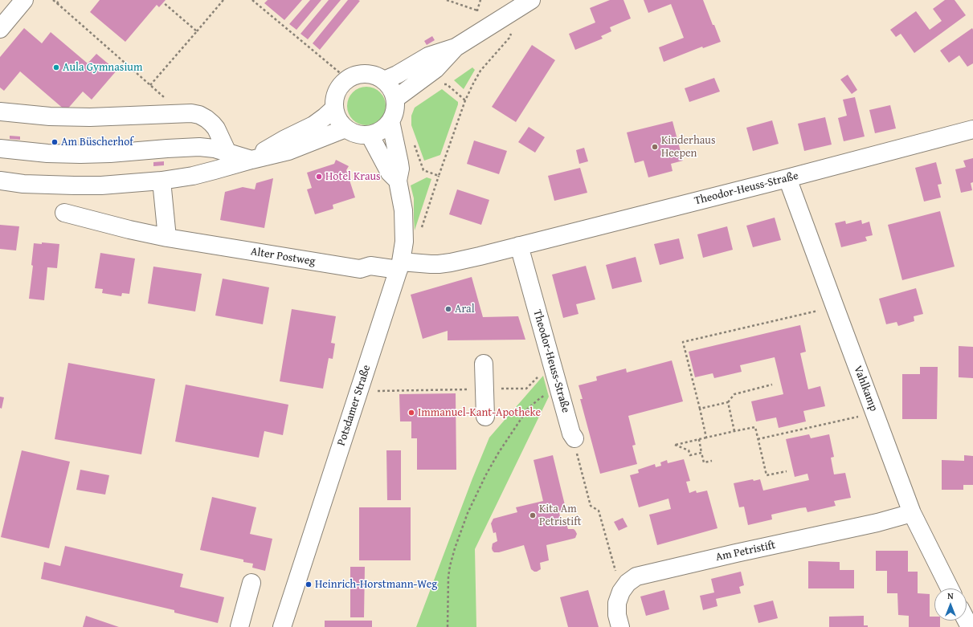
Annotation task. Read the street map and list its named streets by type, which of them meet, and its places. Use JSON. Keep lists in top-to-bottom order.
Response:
{
  "streets": {
    "street": [
      "Theodor-Heuss-Straße",
      "Alter Postweg",
      "Vahlkamp",
      "Potsdamer Straße",
      "Am Petristift"
    ]
  },
  "crossings": [
    ["Theodor-Heuss-Straße", "Alter Postweg"],
    ["Theodor-Heuss-Straße", "Vahlkamp"],
    ["Theodor-Heuss-Straße", "Potsdamer Straße"],
    ["Alter Postweg", "Potsdamer Straße"],
    ["Vahlkamp", "Am Petristift"]
  ],
  "places": [
    "Aula Gymnasium",
    "Am Büscherhof",
    "Kinderhaus Heepen",
    "Hotel Kraus",
    "Aral",
    "Immanuel-Kant-Apotheke",
    "Kita Am Petristift",
    "Heinrich-Horstmann-Weg"
  ],
  "north": "top"
}
